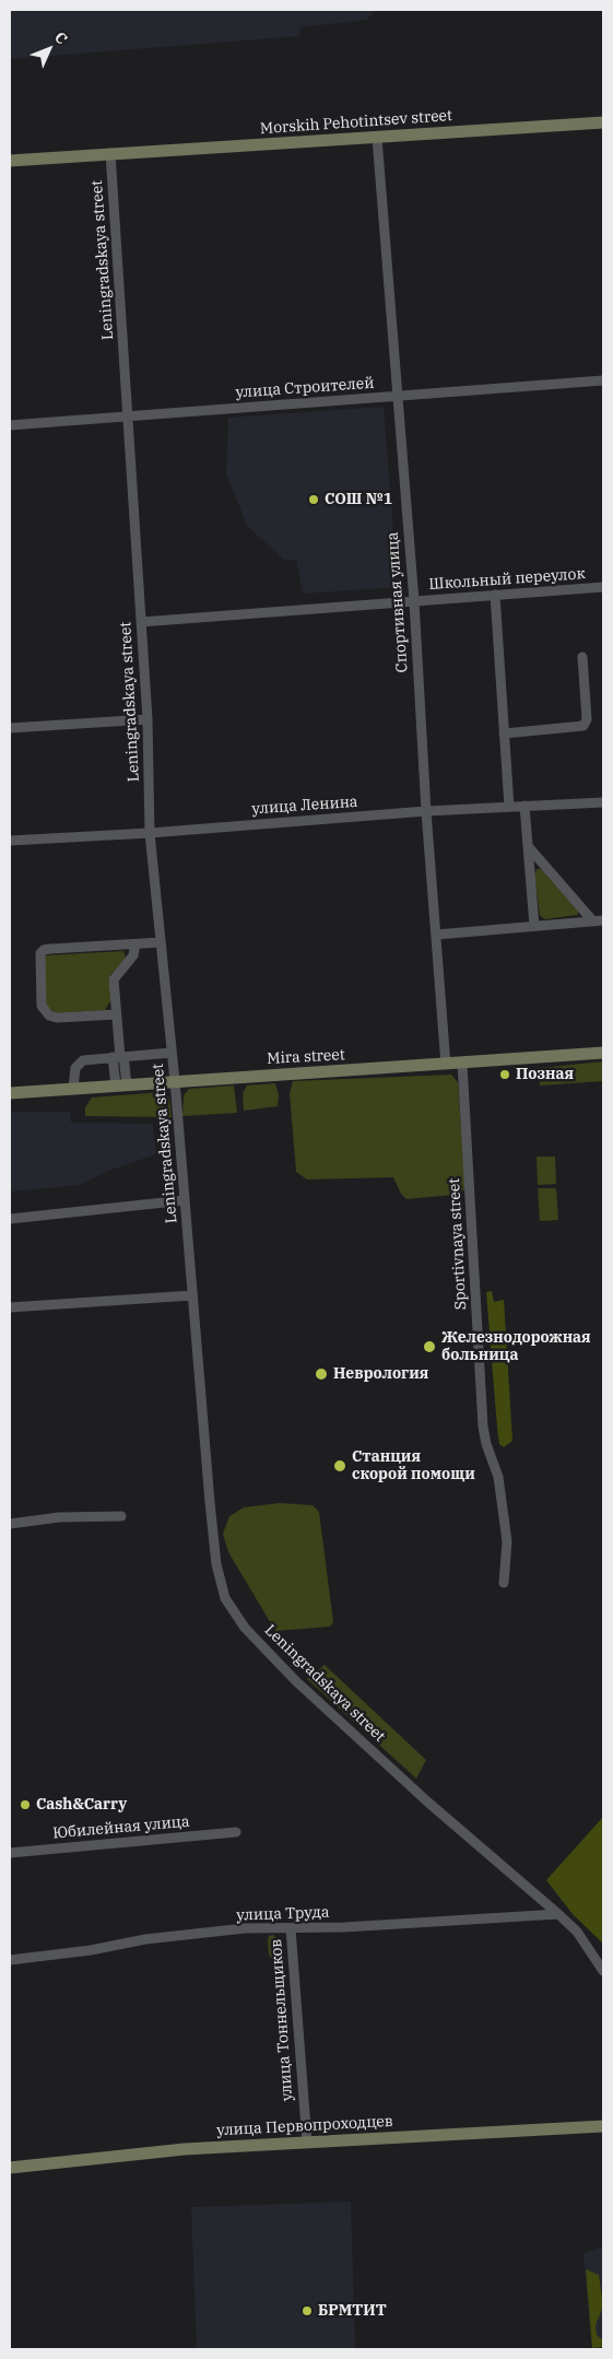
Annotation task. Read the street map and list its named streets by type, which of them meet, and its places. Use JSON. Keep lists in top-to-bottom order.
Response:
{
  "streets": {
    "street": [
      "Morskih Pehotintsev street",
      "Leningradskaya street",
      "улица Строителей",
      "Школьный переулок",
      "Спортивная улица",
      "улица Ленина",
      "Mira street",
      "Sportivnaya street",
      "Юбилейная улица",
      "улица Труда",
      "улица Тоннельщиков",
      "улица Первопроходцев"
    ]
  },
  "crossings": [
    ["Morskih Pehotintsev street", "Leningradskaya street"],
    ["Morskih Pehotintsev street", "Спортивная улица"],
    ["Leningradskaya street", "улица Строителей"],
    ["Leningradskaya street", "Школьный переулок"],
    ["Leningradskaya street", "улица Ленина"],
    ["Leningradskaya street", "Mira street"],
    ["Leningradskaya street", "улица Труда"],
    ["улица Строителей", "Спортивная улица"],
    ["Школьный переулок", "Спортивная улица"],
    ["Спортивная улица", "улица Ленина"],
    ["Спортивная улица", "Mira street"],
    ["Mira street", "Sportivnaya street"],
    ["улица Труда", "улица Тоннельщиков"],
    ["улица Тоннельщиков", "улица Первопроходцев"]
  ],
  "places": [
    "СОШ №1",
    "Позная",
    "Железнодорожная больница",
    "Неврология",
    "Станция скорой помощи",
    "Cash&Carry",
    "БРМТИТ"
  ],
  "north": "top right"
}
